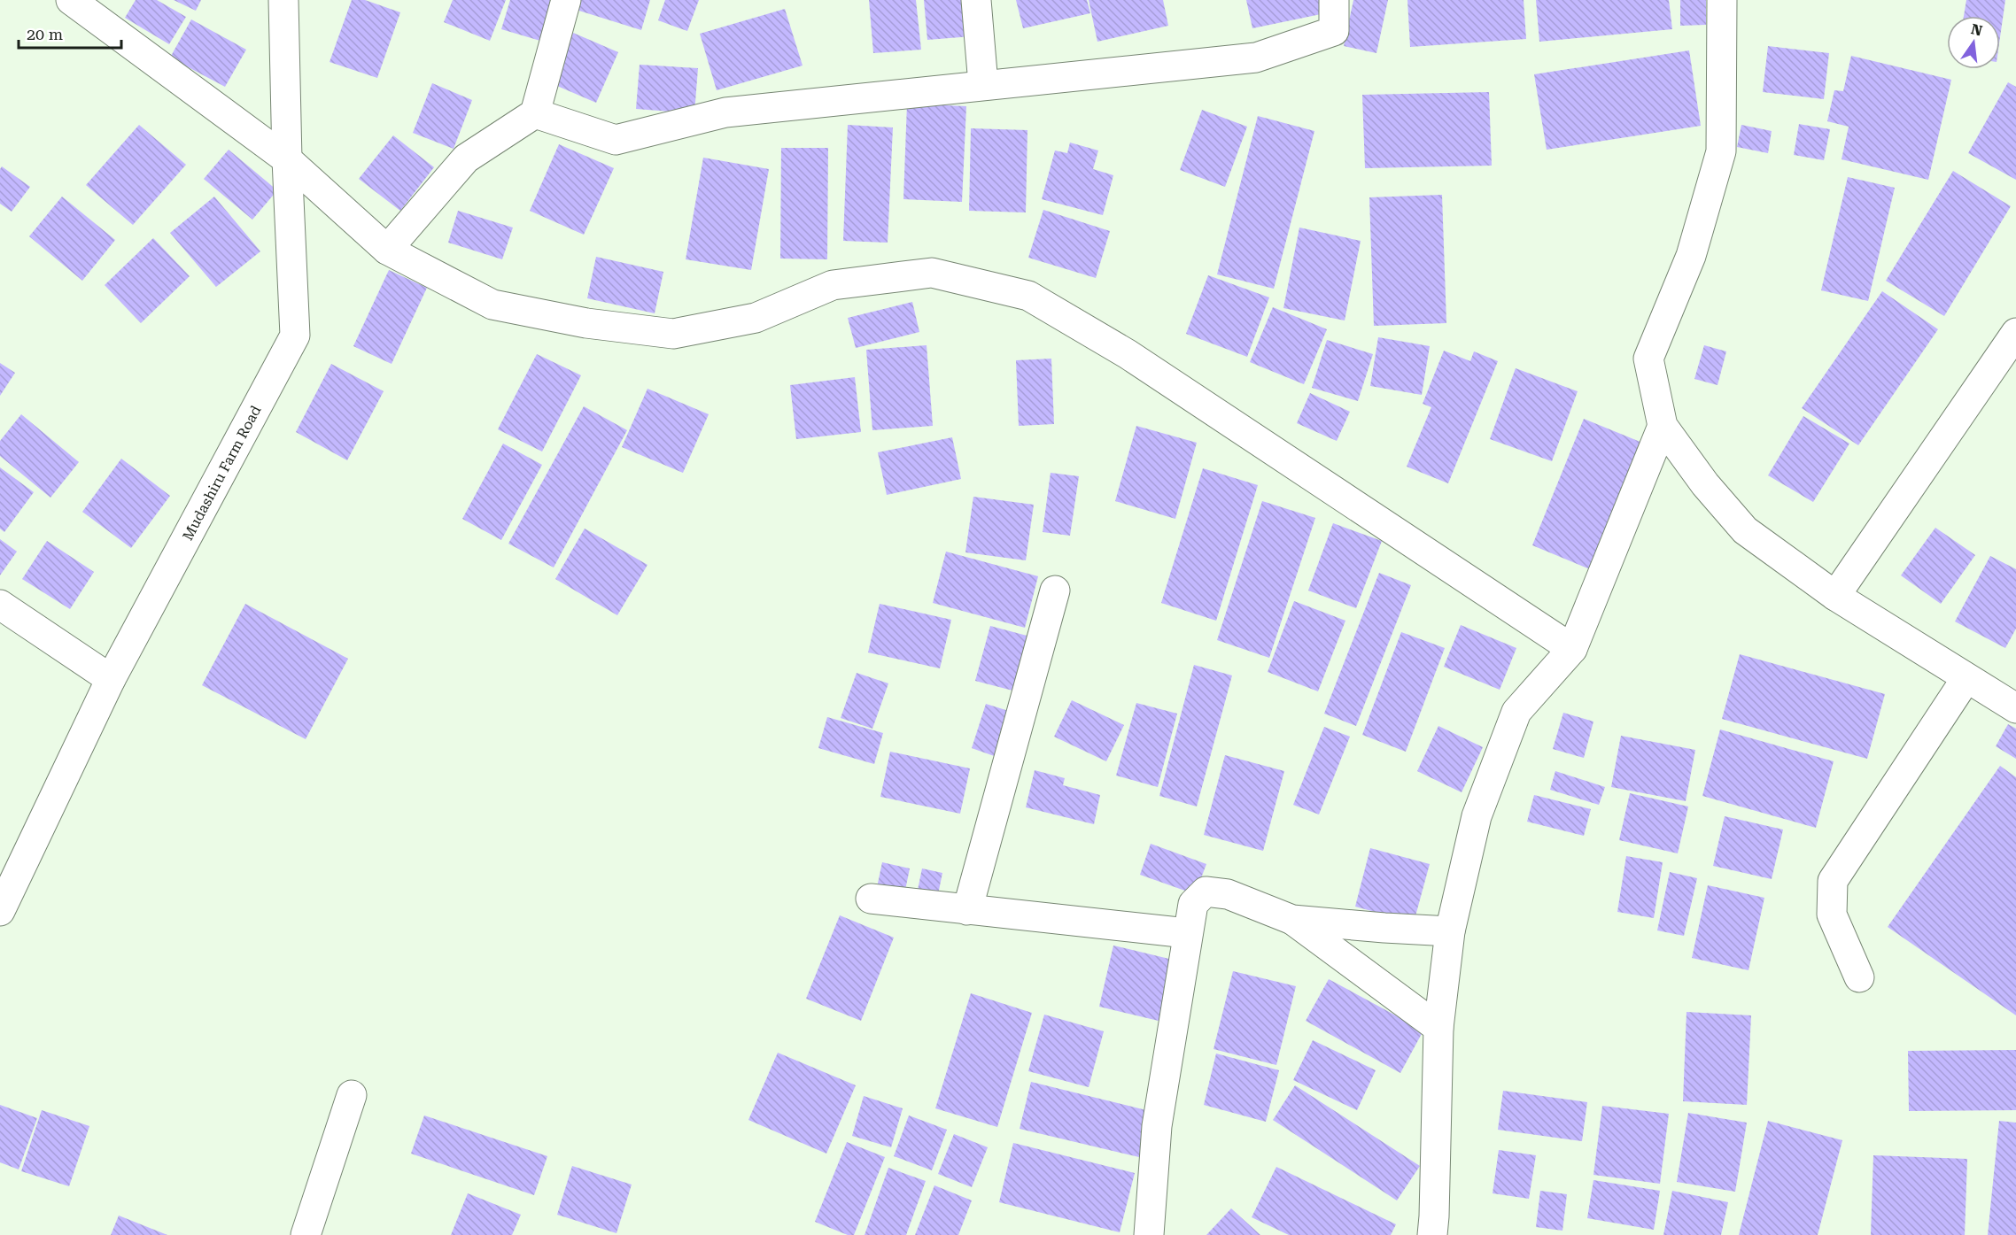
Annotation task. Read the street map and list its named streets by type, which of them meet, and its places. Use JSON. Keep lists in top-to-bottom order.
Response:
{
  "streets": {
    "street": ["Mudashiru Farm Road"]
  },
  "scale_bar": "20 m",
  "north": "top"
}
